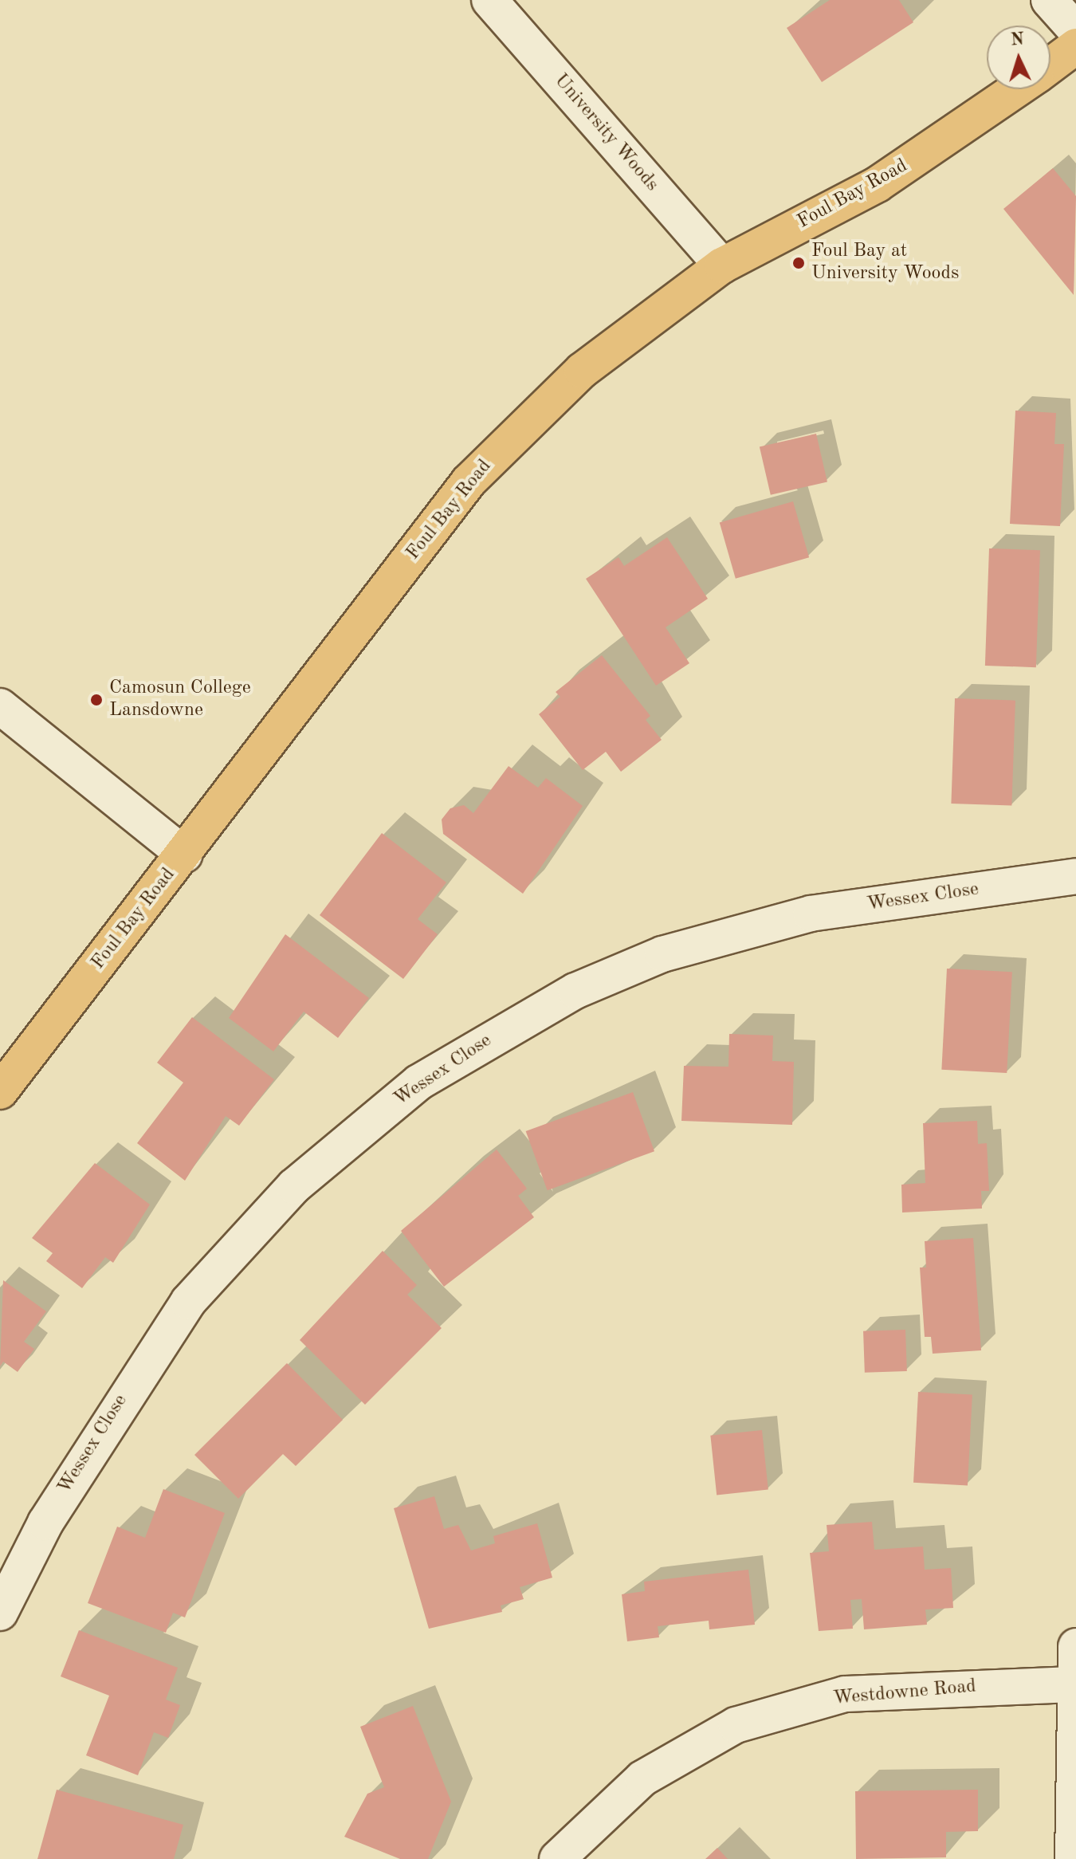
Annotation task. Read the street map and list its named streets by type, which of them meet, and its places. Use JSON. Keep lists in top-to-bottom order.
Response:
{
  "streets": {
    "main road": ["Foul Bay Road"],
    "street": ["University Woods", "Wessex Close", "Westdowne Road"]
  },
  "crossings": [
    ["University Woods", "Foul Bay Road"]
  ],
  "places": ["Foul Bay at University Woods", "Camosun College Lansdowne"],
  "north": "top"
}
